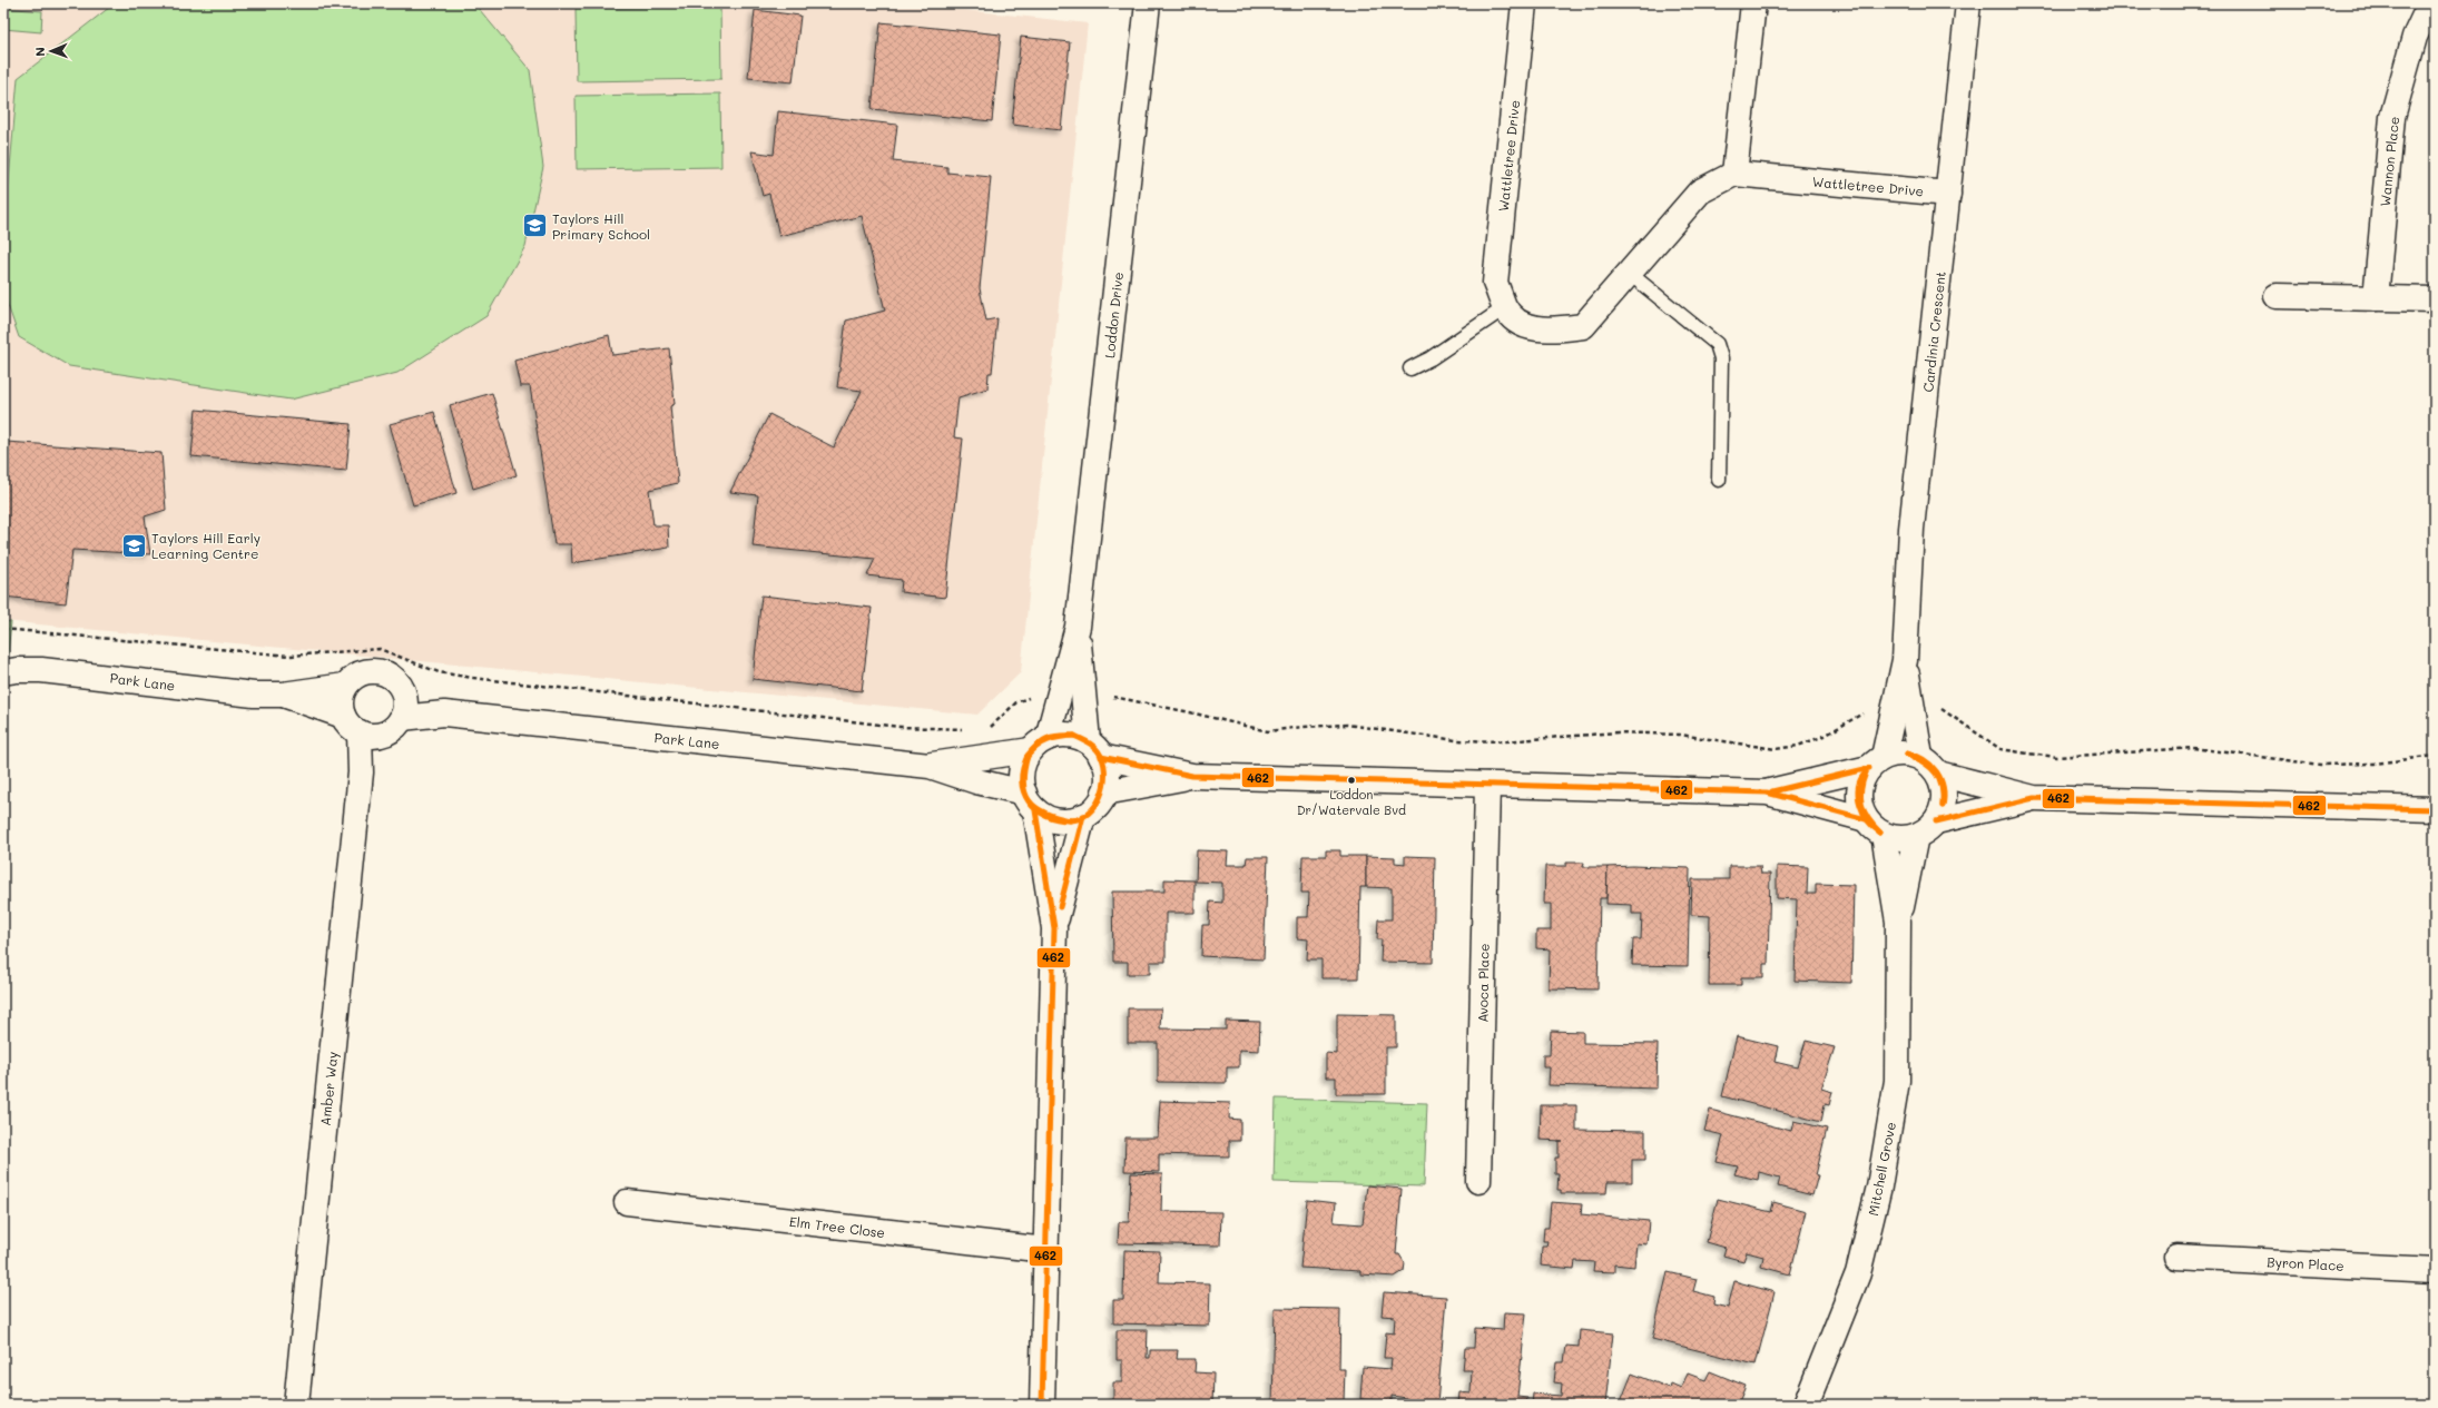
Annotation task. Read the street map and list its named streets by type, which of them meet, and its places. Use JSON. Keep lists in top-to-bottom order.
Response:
{
  "streets": {
    "street": [
      "Wattletree Drive",
      "Wannon Place",
      "Loddon Drive",
      "Cardinia Crescent",
      "Park Lane",
      "Avoca Place",
      "Amber Way",
      "Mitchell Grove",
      "Elm Tree Close",
      "Byron Place"
    ]
  },
  "crossings": [
    ["Wattletree Drive", "Cardinia Crescent"],
    ["Loddon Drive", "Park Lane"],
    ["Cardinia Crescent", "Mitchell Grove"],
    ["Park Lane", "Amber Way"]
  ],
  "places": {
    "school or university": ["Taylors Hill Primary School", "Taylors Hill Early Learning Centre"],
    "other": ["Loddon Dr/Watervale Bvd"]
  },
  "lines": ["transit line 462"],
  "north": "left"
}
